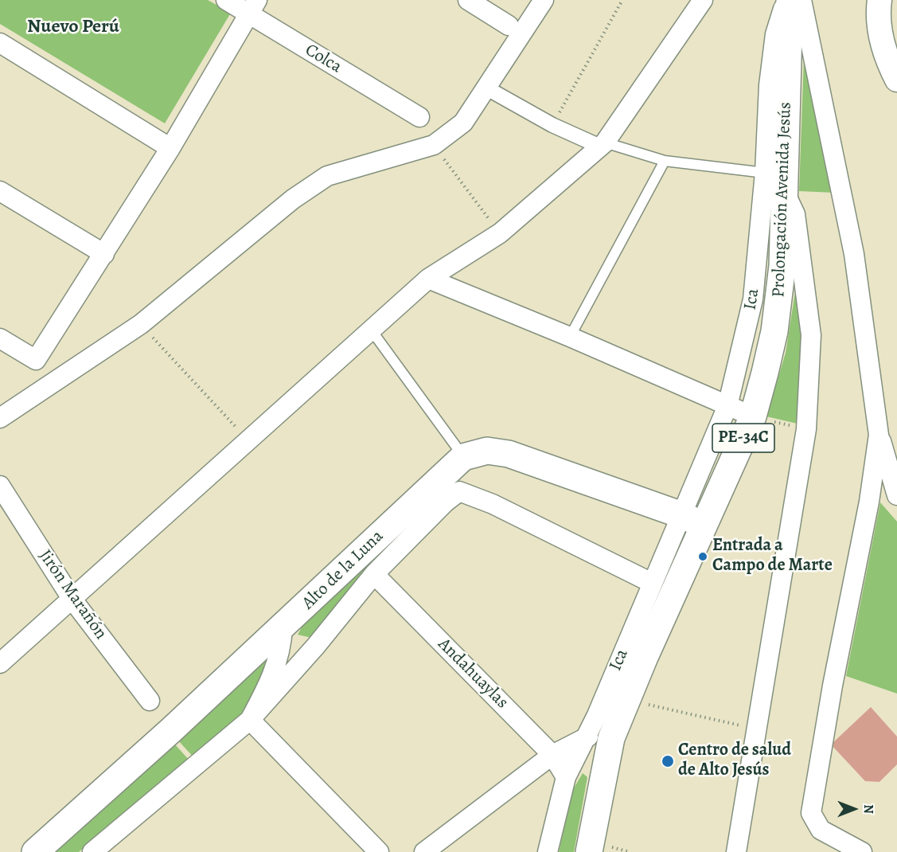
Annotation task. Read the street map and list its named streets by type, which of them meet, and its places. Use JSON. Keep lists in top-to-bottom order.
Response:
{
  "streets": {
    "main road": ["Prolongación Avenida Jesús", "PE-34C", "Alto de la Luna"],
    "street": [
      "Colca",
      "Ica",
      "Jirón Marañón",
      "Andahuaylas"
    ]
  },
  "crossings": [
    ["Prolongación Avenida Jesús", "Ica"],
    ["Prolongación Avenida Jesús", "Alto de la Luna"],
    ["Ica", "Alto de la Luna"],
    ["Ica", "Andahuaylas"]
  ],
  "districts": ["Nuevo Perú"],
  "places": ["Entrada a Campo de Marte", "Centro de salud de Alto Jesús"],
  "north": "right"
}
